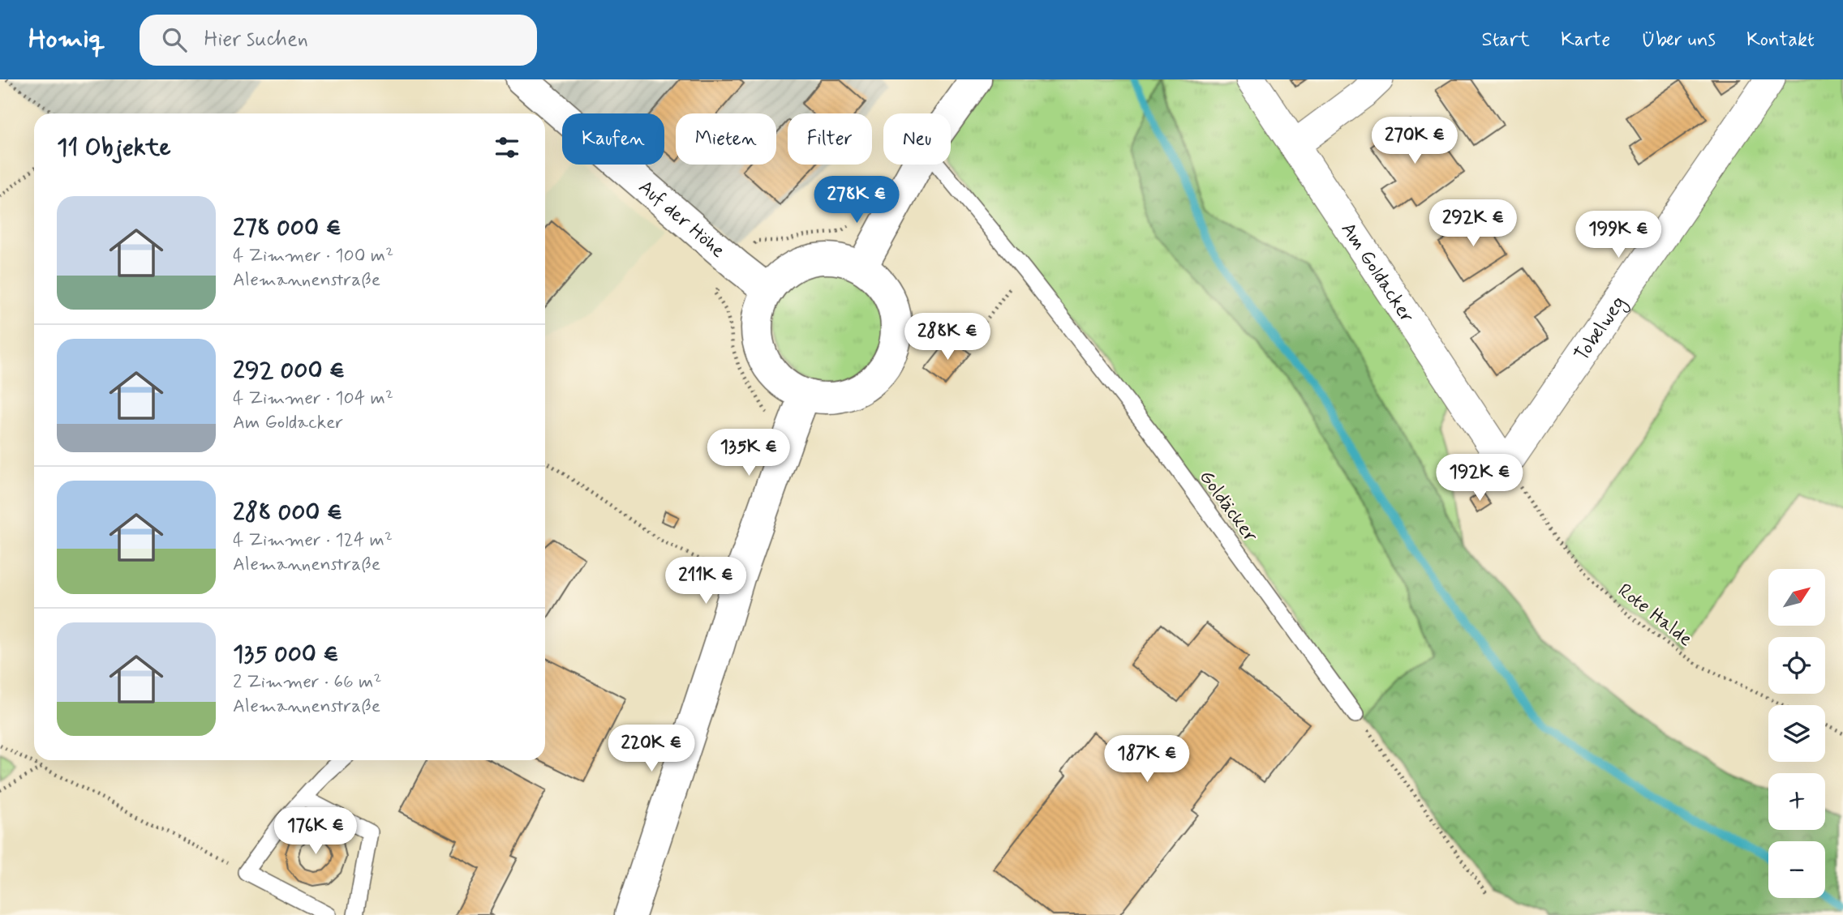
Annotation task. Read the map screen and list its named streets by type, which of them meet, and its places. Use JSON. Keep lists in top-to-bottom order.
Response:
{
  "streets": {
    "street": ["Auf der Höhe", "Am Goldacker", "Tobelweg"],
    "lane": ["Goldäcker"],
    "path": ["Rote Halde"]
  },
  "crossings": [
    ["Am Goldacker", "Tobelweg"],
    ["Am Goldacker", "Rote Halde"],
    ["Tobelweg", "Rote Halde"]
  ],
  "north": "top right",
  "page": {
    "header": "Homiq",
    "search": "Hier suchen",
    "nav": [
      "Start",
      "Karte",
      "Über uns",
      "Kontakt"
    ],
    "chip": [
      "Kaufen",
      "Mieten",
      "Filter",
      "Neu"
    ],
    "heading": "11 Objekte",
    "price": [
      "270K €",
      "278K €",
      "292K €",
      "199K €",
      "288K €",
      "135K €",
      "192K €",
      "211K €",
      "220K €",
      "187K €",
      "176K €"
    ],
    "list": [
      {
        "name": "278 000 €",
        "note": "4 Zimmer · 100 m² · Alemannenstraße"
      },
      {
        "name": "292 000 €",
        "note": "4 Zimmer · 104 m² · Am Goldacker"
      },
      {
        "name": "288 000 €",
        "note": "4 Zimmer · 124 m² · Alemannenstraße"
      },
      {
        "name": "135 000 €",
        "note": "2 Zimmer · 66 m² · Alemannenstraße"
      }
    ],
    "map_buttons": ["+", "−"]
  }
}
